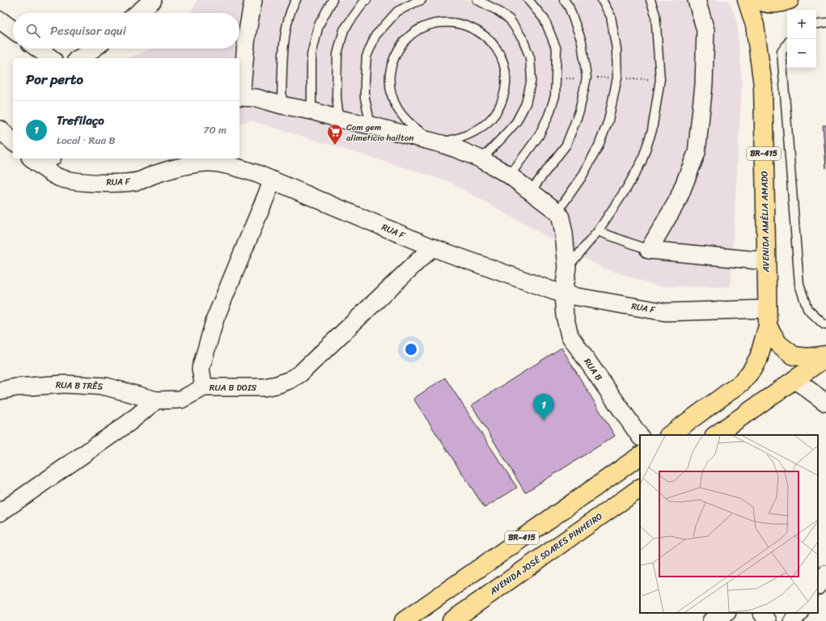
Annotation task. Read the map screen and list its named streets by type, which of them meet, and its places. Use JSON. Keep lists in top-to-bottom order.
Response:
{
  "streets": {
    "main road": ["BR-415", "AVENIDA AMÉLIA AMADO", "AVENIDA JOSÉ SOARES PINHEIRO"],
    "street": [
      "RUA F",
      "RUA B",
      "RUA B TRÊS",
      "RUA B DOIS"
    ]
  },
  "crossings": [
    ["BR-415", "RUA F"],
    ["BR-415", "AVENIDA AMÉLIA AMADO"],
    ["RUA F", "AVENIDA AMÉLIA AMADO"],
    ["RUA F", "RUA B"],
    ["RUA F", "RUA B DOIS"],
    ["RUA B TRÊS", "RUA B DOIS"]
  ],
  "places": {
    "supermarket": ["Com gem alimeticio hailton"]
  },
  "page": {
    "map_buttons": ["+", "−"],
    "search": "Pesquisar aqui",
    "heading": "Por perto",
    "list": [
      {
        "mark": "1",
        "name": "Trefilaço",
        "note": "Local · Rua B",
        "value": "70 m"
      }
    ],
    "pins": "1"
  }
}
